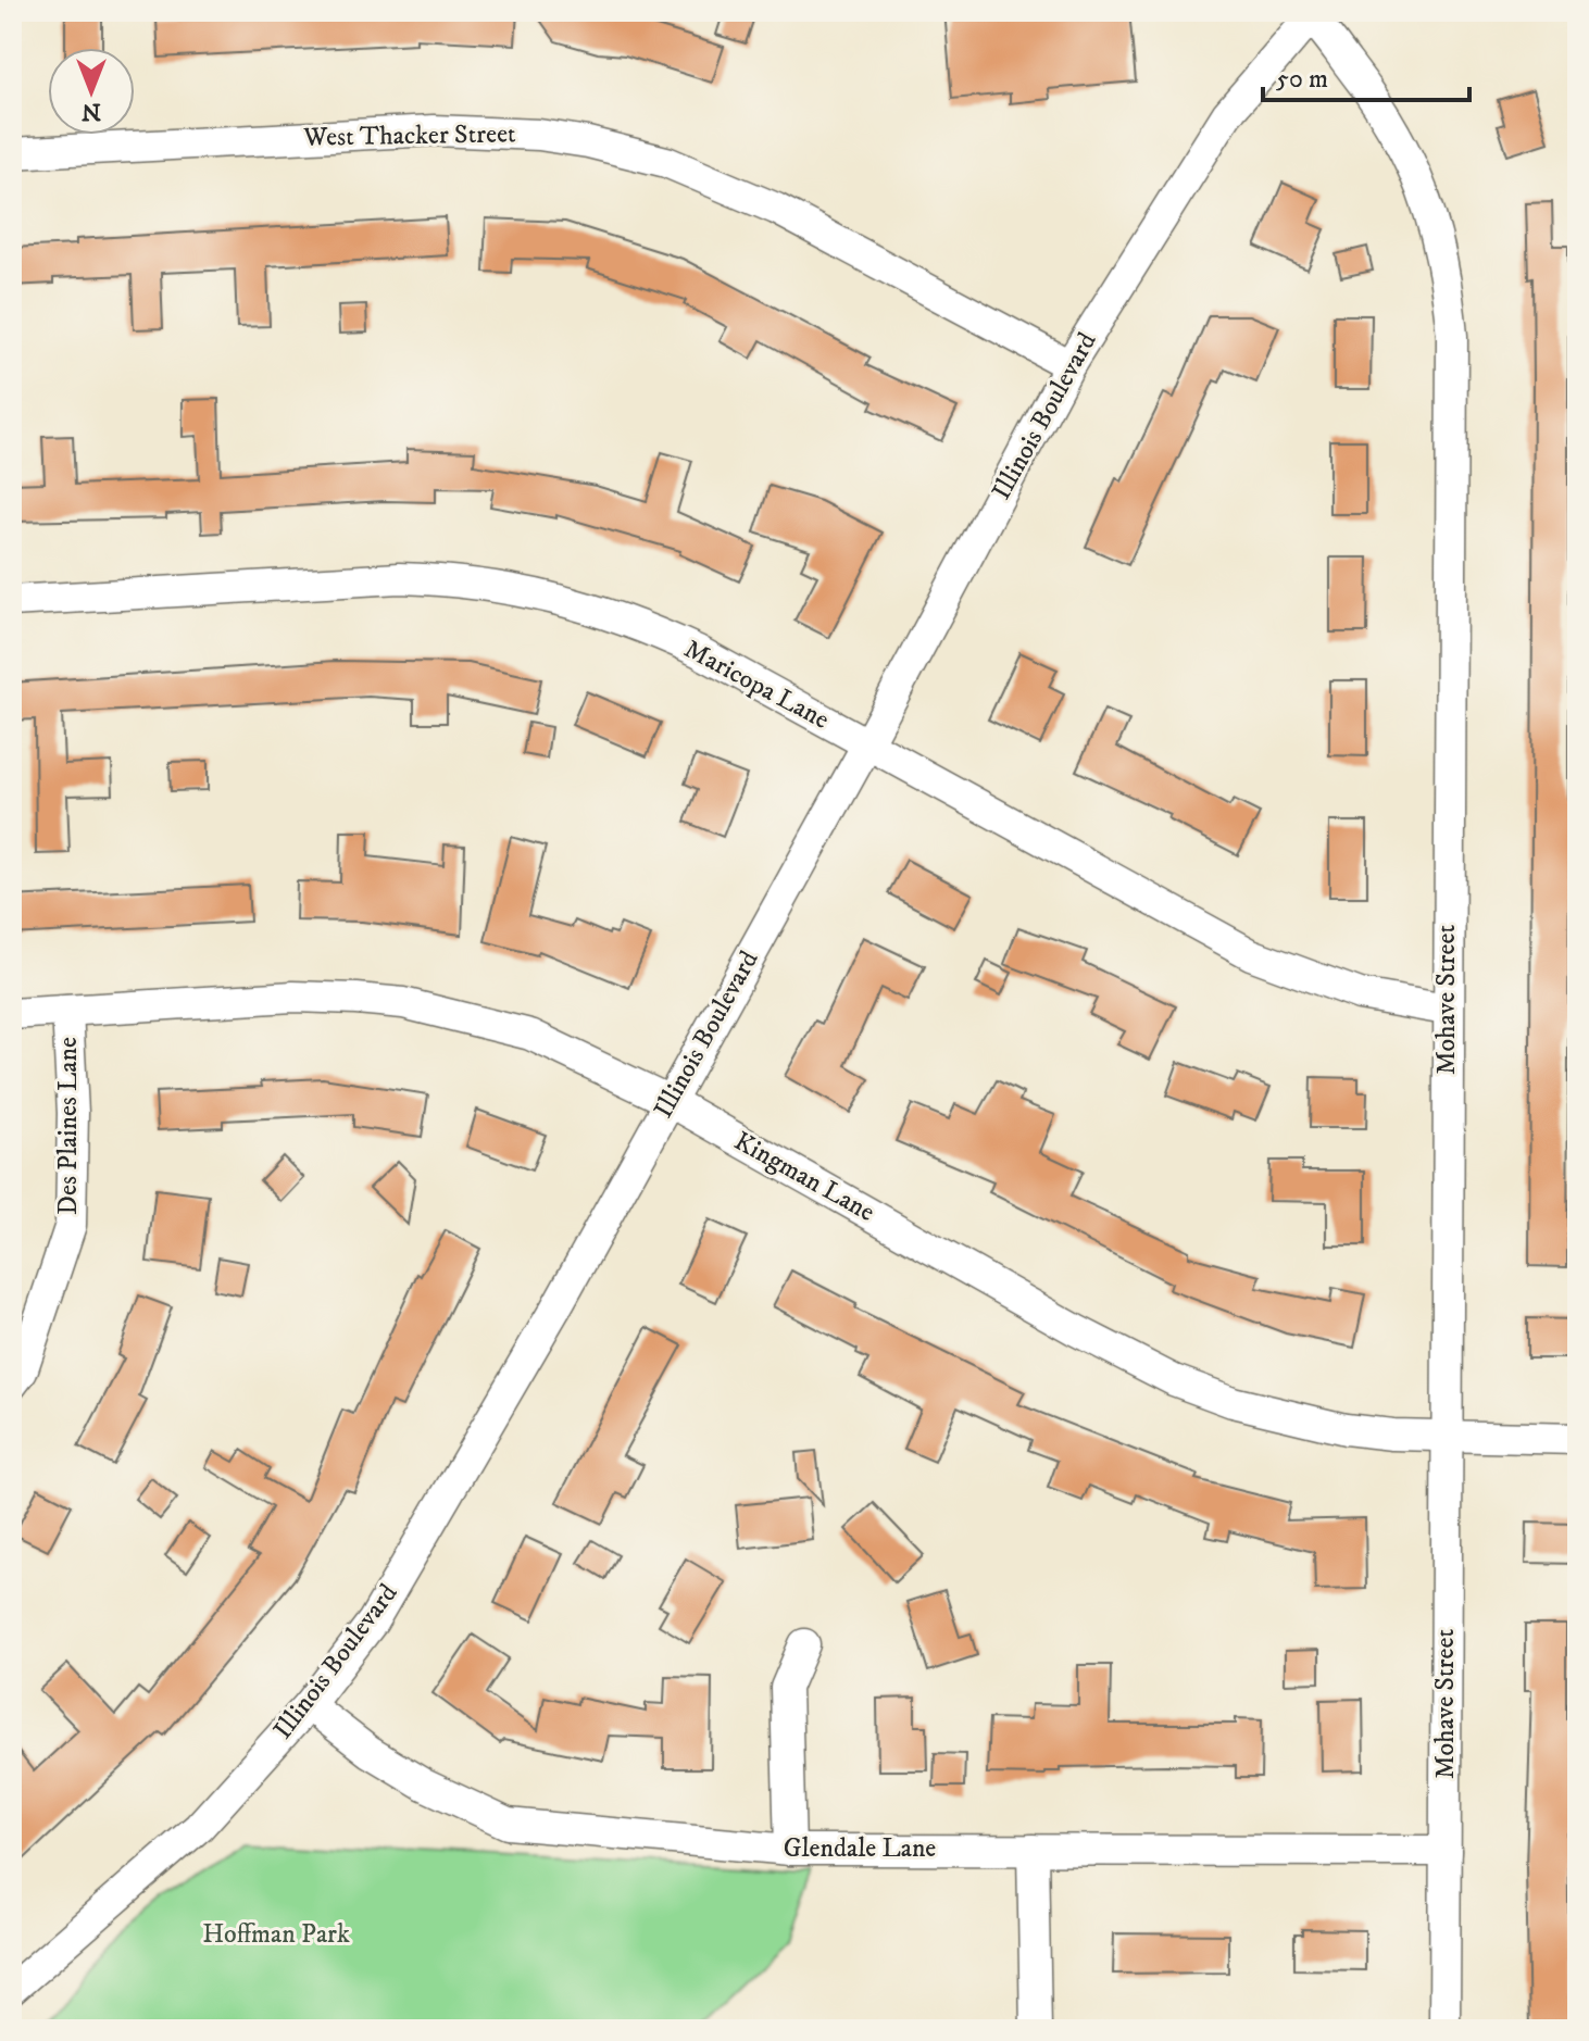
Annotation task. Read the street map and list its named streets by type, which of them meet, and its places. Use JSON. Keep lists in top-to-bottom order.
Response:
{
  "streets": {
    "street": [
      "West Thacker Street",
      "Illinois Boulevard",
      "Maricopa Lane",
      "Mohave Street",
      "Des Plaines Lane",
      "Kingman Lane",
      "Glendale Lane"
    ]
  },
  "crossings": [
    ["West Thacker Street", "Illinois Boulevard"],
    ["Illinois Boulevard", "Maricopa Lane"],
    ["Illinois Boulevard", "Mohave Street"],
    ["Illinois Boulevard", "Kingman Lane"],
    ["Illinois Boulevard", "Glendale Lane"],
    ["Maricopa Lane", "Mohave Street"],
    ["Mohave Street", "Kingman Lane"],
    ["Mohave Street", "Glendale Lane"],
    ["Des Plaines Lane", "Kingman Lane"]
  ],
  "parks": ["Hoffman Park"],
  "scale_bar": "50 m",
  "north": "bottom"
}
